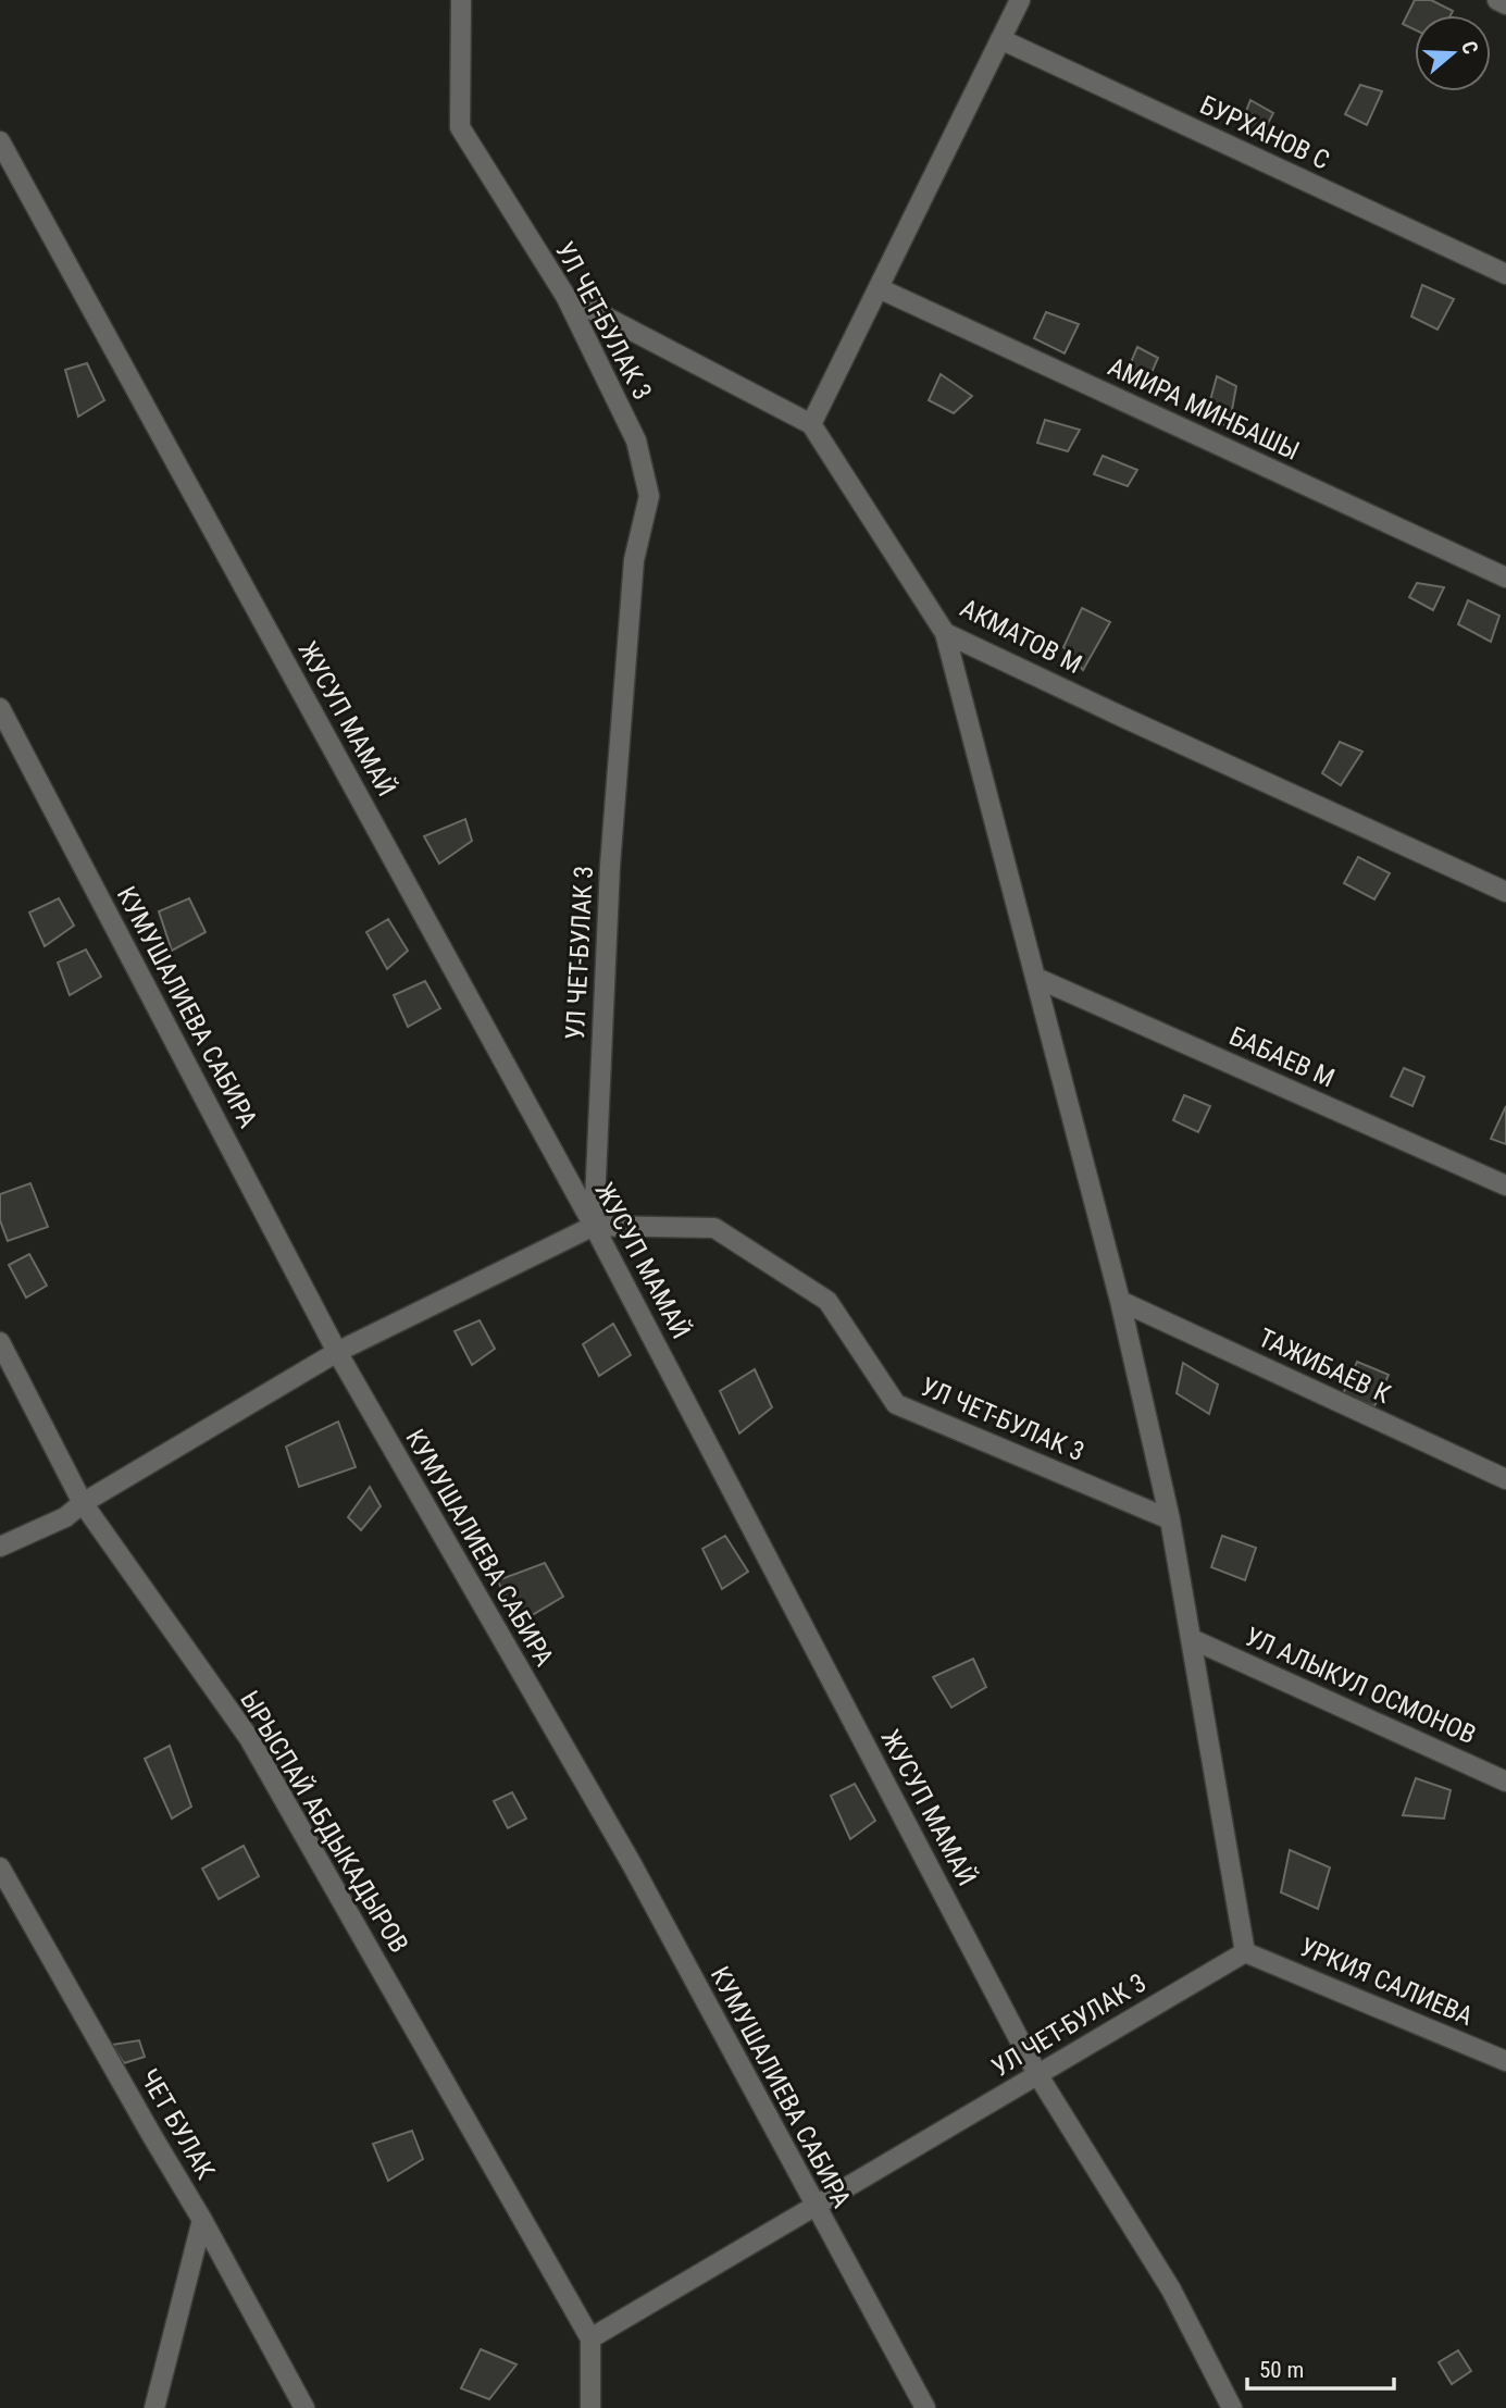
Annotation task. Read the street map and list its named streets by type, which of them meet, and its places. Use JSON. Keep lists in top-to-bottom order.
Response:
{
  "streets": {
    "street": [
      "БУРХАНОВ С",
      "УЛ ЧЕТ-БУЛАК 3",
      "АМИРА МИНБАШЫ",
      "АКМАТОВ М",
      "ЖУСУП МАМАЙ",
      "КУМУШАЛИЕВА САБИРА",
      "БАБАЕВ М",
      "ТАЖИБАЕВ К",
      "УЛ АЛЫКУЛ ОСМОНОВ",
      "ЫРЫСПАЙ АБДЫКАДЫРОВ",
      "УРКИЯ САЛИЕВА",
      "ЧЕТ БУЛАК"
    ]
  },
  "crossings": [
    ["УЛ ЧЕТ-БУЛАК 3", "АКМАТОВ М"],
    ["УЛ ЧЕТ-БУЛАК 3", "ЖУСУП МАМАЙ"],
    ["УЛ ЧЕТ-БУЛАК 3", "КУМУШАЛИЕВА САБИРА"],
    ["УЛ ЧЕТ-БУЛАК 3", "ЫРЫСПАЙ АБДЫКАДЫРОВ"],
    ["УЛ ЧЕТ-БУЛАК 3", "УРКИЯ САЛИЕВА"]
  ],
  "scale_bar": "50 m",
  "north": "right"
}
